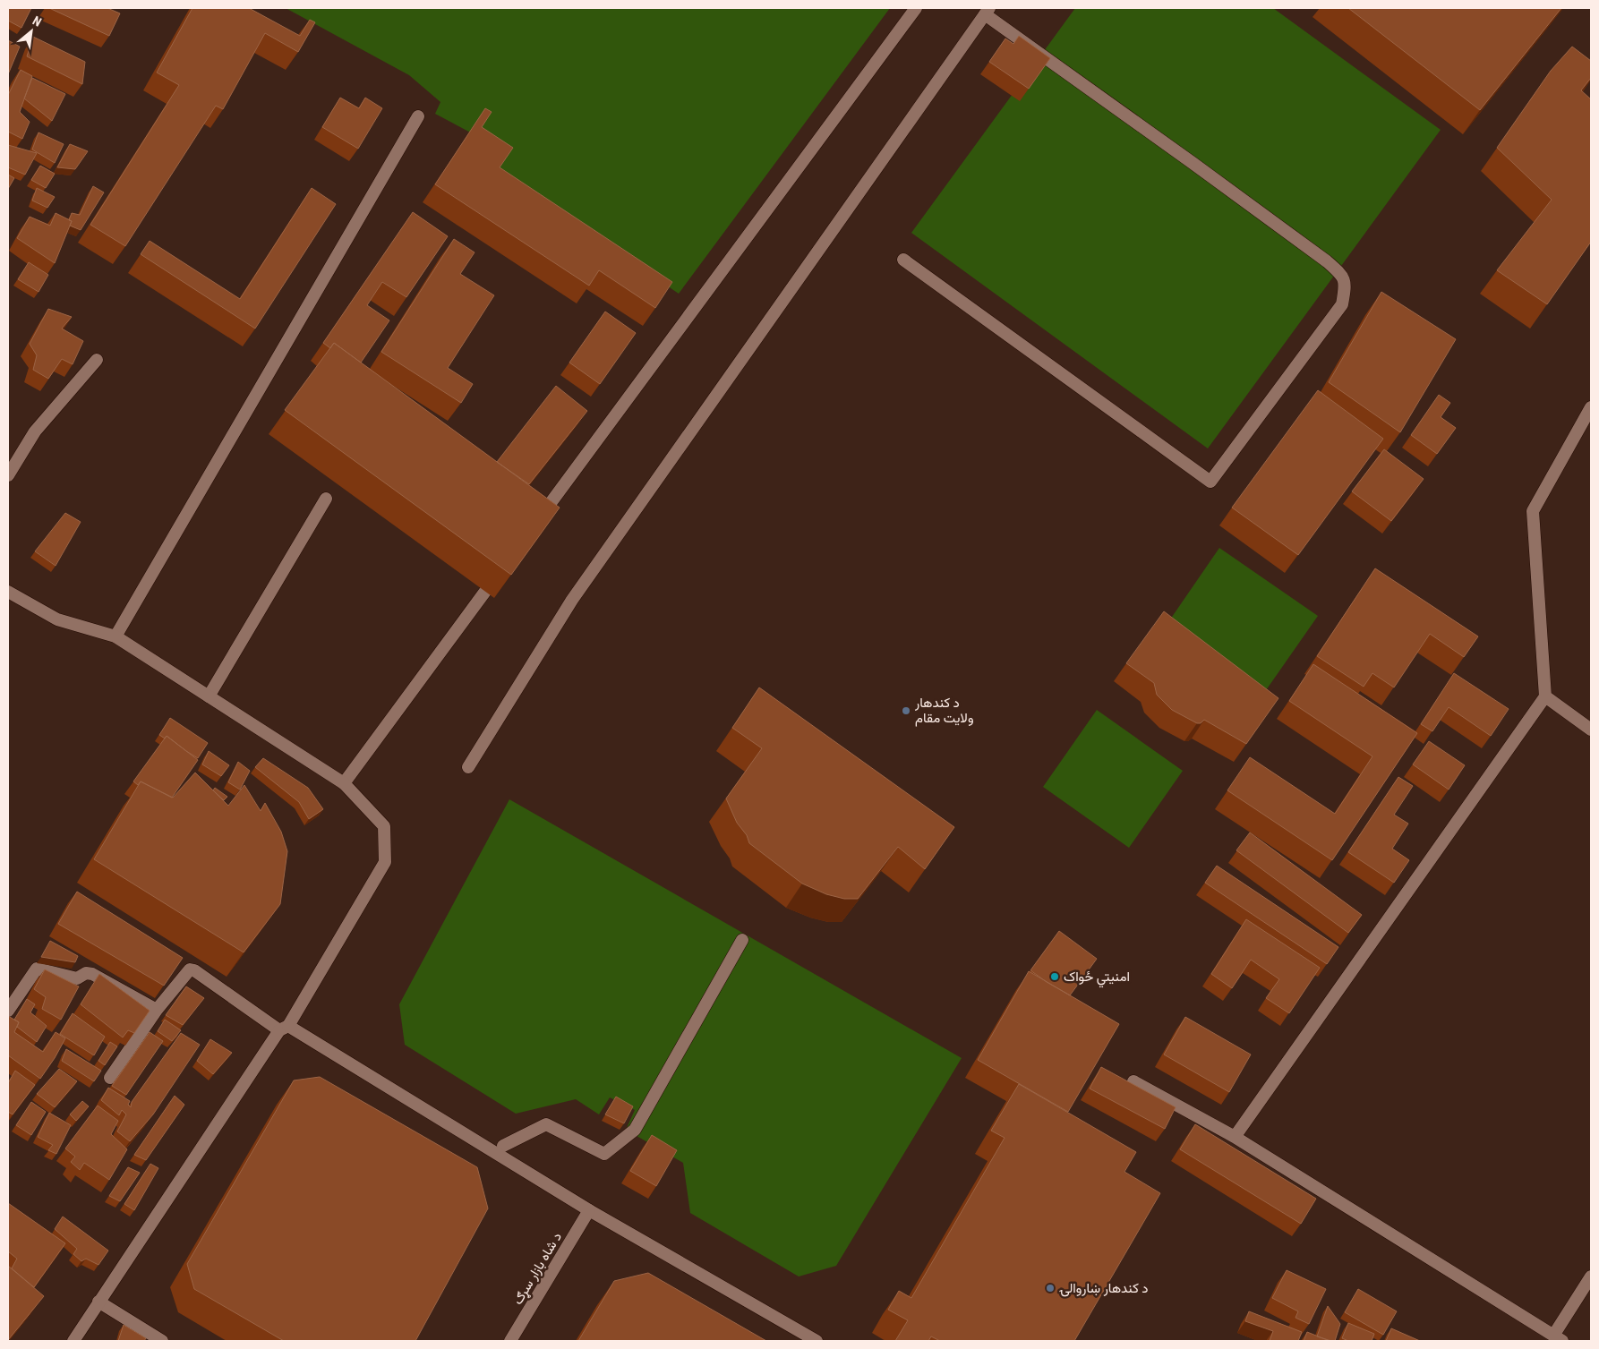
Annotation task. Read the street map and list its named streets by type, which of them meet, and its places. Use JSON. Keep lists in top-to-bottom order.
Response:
{
  "streets": {
    "street": ["د شاه بازار سړګ"]
  },
  "places": ["د کندهار ولايت مقام", "امنيتي ځواک", "د کندهار ښاروالۍ"],
  "north": "top right"
}
